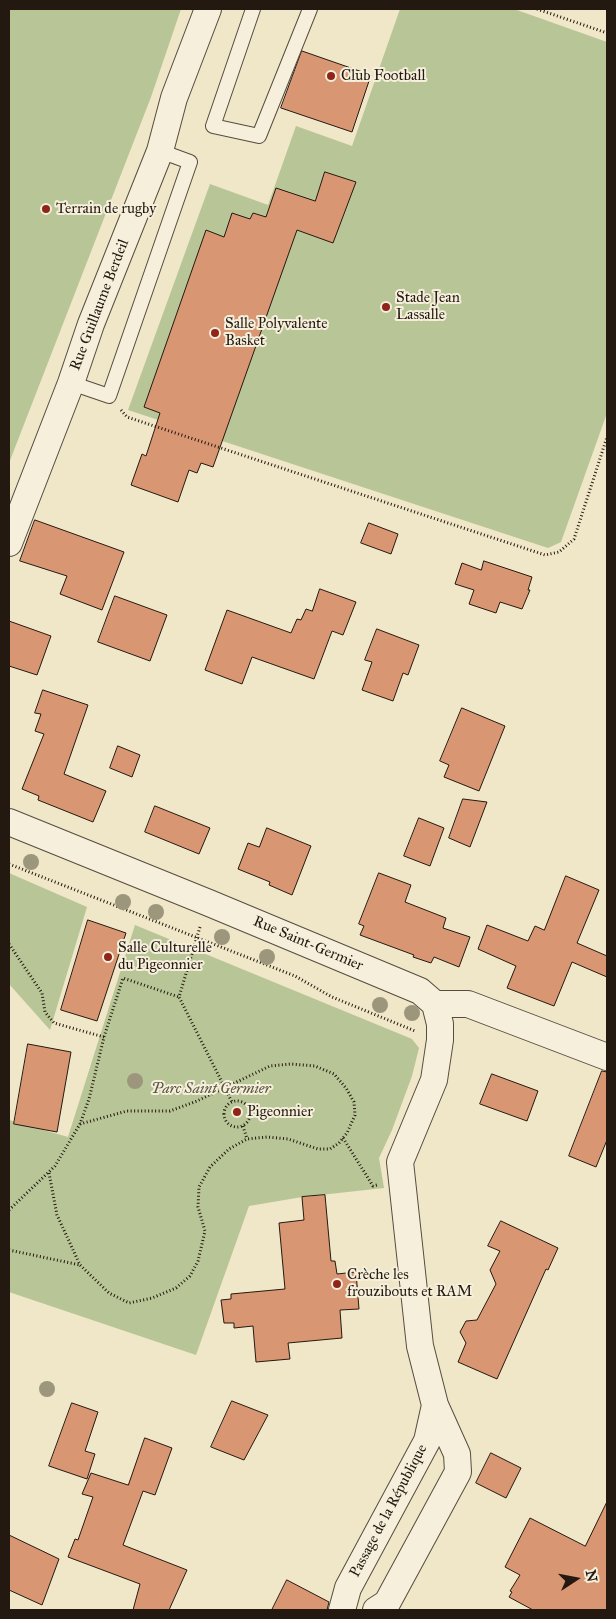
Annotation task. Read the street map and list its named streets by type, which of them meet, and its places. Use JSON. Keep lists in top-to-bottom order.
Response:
{
  "streets": {
    "street": ["Rue Guillaume Berdeil", "Rue Saint-Germier", "Passage de la République"]
  },
  "parks": ["Parc Saint Germier"],
  "places": [
    "Club Football",
    "Terrain de rugby",
    "Stade Jean Lassalle",
    "Salle Polyvalente Basket",
    "Salle Culturelle du Pigeonnier",
    "Pigeonnier",
    "Crèche les frouzibouts et RAM"
  ],
  "north": "right"
}
